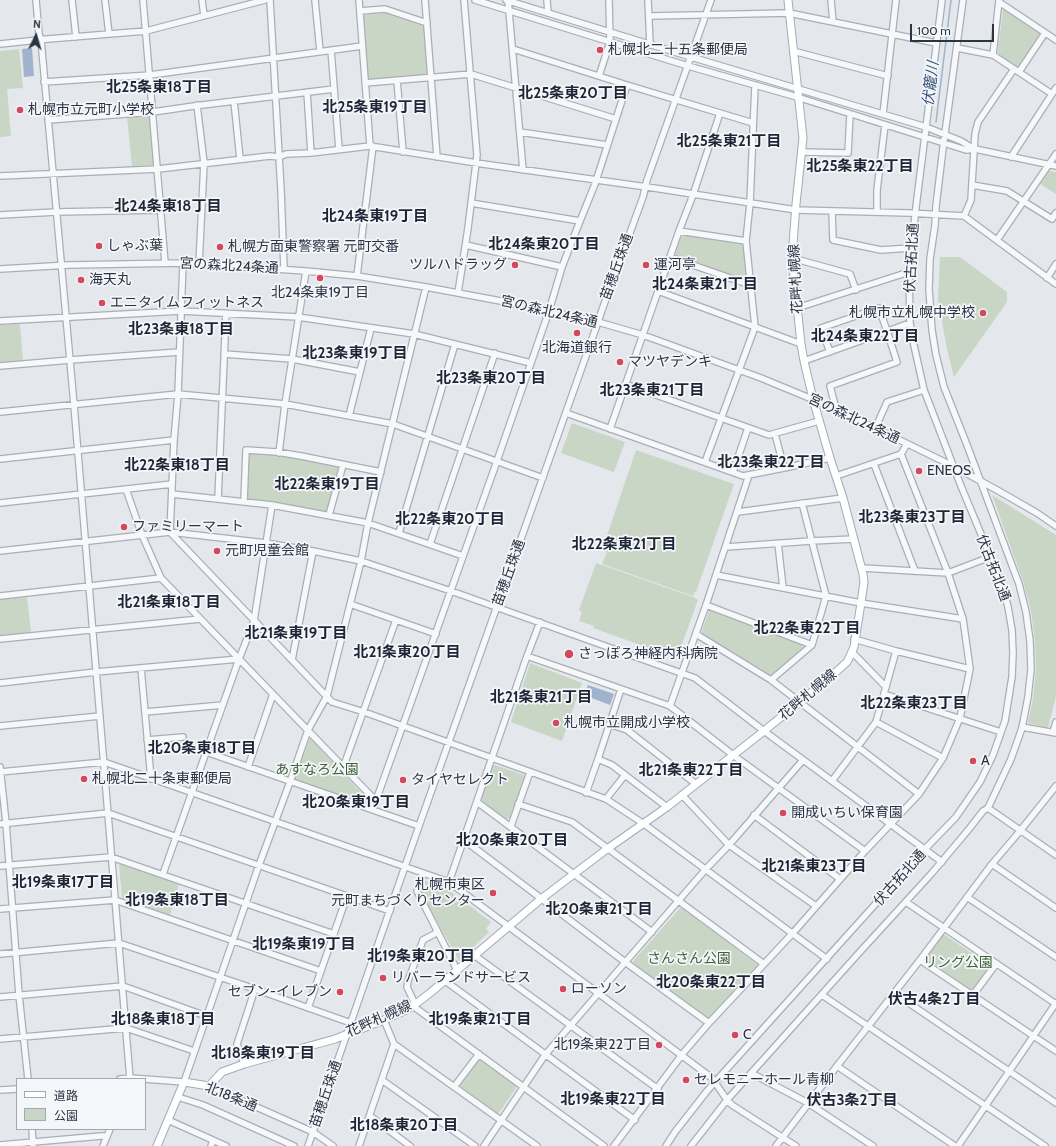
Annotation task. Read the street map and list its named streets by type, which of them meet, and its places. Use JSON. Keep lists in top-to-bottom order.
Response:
{
  "streets": {
    "main road": ["花畔札幌線", "北18条通"],
    "street": ["伏古拓北通", "宮の森北24条通", "苗穂丘珠通"]
  },
  "crossings": [
    ["伏古拓北通", "宮の森北24条通"],
    ["宮の森北24条通", "苗穂丘珠通"],
    ["宮の森北24条通", "花畔札幌線"],
    ["苗穂丘珠通", "花畔札幌線"],
    ["苗穂丘珠通", "北18条通"],
    ["花畔札幌線", "北18条通"]
  ],
  "districts": [
    "北25条東18丁目",
    "北25条東20丁目",
    "北25条東19丁目",
    "北25条東21丁目",
    "北25条東22丁目",
    "北24条東18丁目",
    "北24条東19丁目",
    "北24条東20丁目",
    "北24条東21丁目",
    "北23条東18丁目",
    "北24条東22丁目",
    "北23条東19丁目",
    "北23条東20丁目",
    "北23条東21丁目",
    "北23条東22丁目",
    "北22条東18丁目",
    "北22条東19丁目",
    "北23条東23丁目",
    "北22条東20丁目",
    "北22条東21丁目",
    "北21条東18丁目",
    "北22条東22丁目",
    "北21条東19丁目",
    "北21条東20丁目",
    "北21条東21丁目",
    "北22条東23丁目",
    "北20条東18丁目",
    "北21条東22丁目",
    "北20条東19丁目",
    "北20条東20丁目",
    "北21条東23丁目",
    "北19条東17丁目",
    "北19条東18丁目",
    "北20条東21丁目",
    "北19条東19丁目",
    "北19条東20丁目",
    "北20条東22丁目",
    "伏古4条2丁目",
    "北18条東18丁目",
    "北19条東21丁目",
    "北18条東19丁目",
    "北19条東22丁目",
    "伏古3条2丁目",
    "北18条東20丁目"
  ],
  "water": ["伏籠川"],
  "parks": ["あすなろ公園", "さんさん公園", "リング公園"],
  "places": [
    "札幌北二十五条郵便局",
    "札幌市立元町小学校",
    "しゃぶ葉",
    "札幌方面東警察署 元町交番",
    "ツルハドラッグ",
    "運河亭",
    "北24条東19丁目",
    "海天丸",
    "エニタイムフィットネス",
    "札幌市立札幌中学校",
    "北海道銀行",
    "マツヤデンキ",
    "ENEOS",
    "ファミリーマート",
    "元町児童会館",
    "さっぽろ神経内科病院",
    "札幌市立開成小学校",
    "A",
    "札幌北二十条東郵便局",
    "タイヤセレクト",
    "開成いちい保育園",
    "札幌市東区 元町まちづくりセンター",
    "リバーランドサービス",
    "ローソン",
    "セブン-イレブン",
    "C",
    "北19条東22丁目",
    "セレモニーホール青柳"
  ],
  "legend": ["道路", "公園"],
  "scale_bar": "100 m",
  "north": "top"
}
